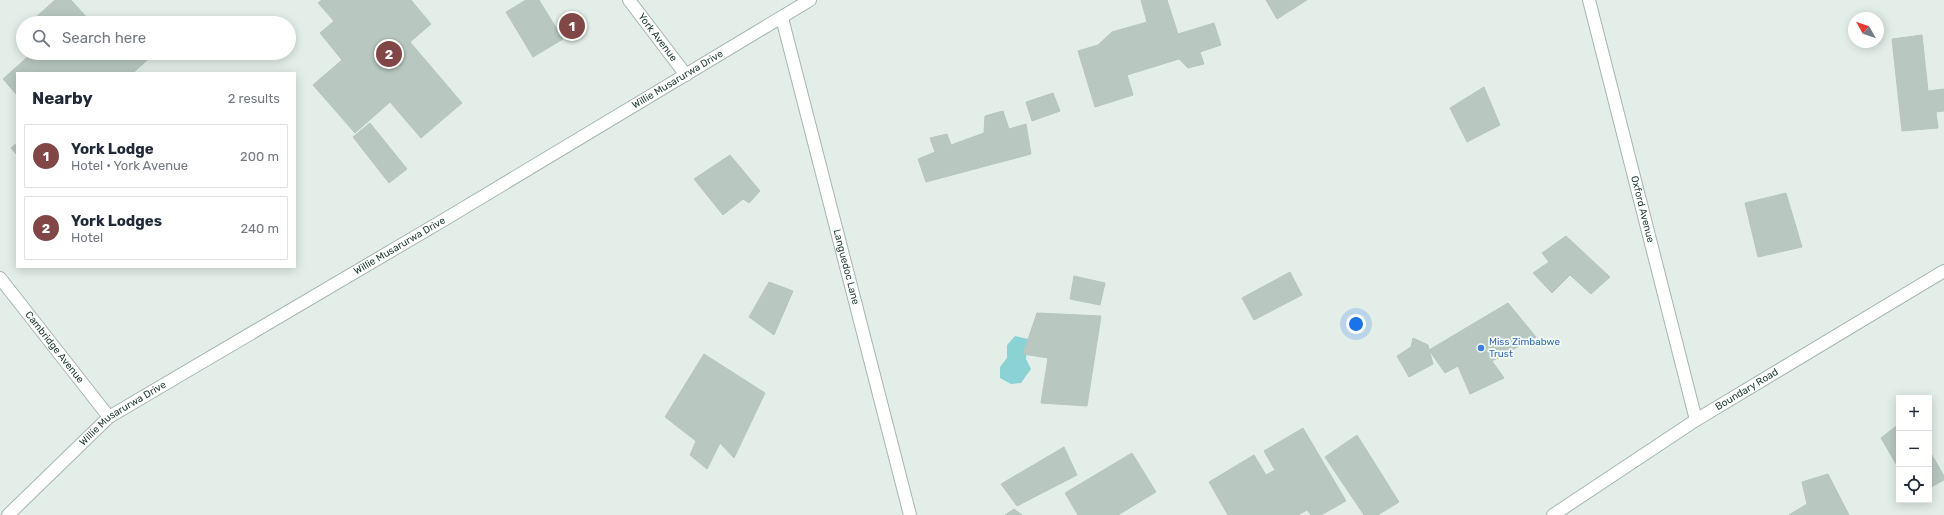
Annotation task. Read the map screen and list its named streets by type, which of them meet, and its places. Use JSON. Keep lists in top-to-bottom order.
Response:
{
  "streets": {
    "street": [
      "York Avenue",
      "Willie Musarurwa Drive",
      "Oxford Avenue",
      "Languedoc Lane",
      "Cambridge Avenue",
      "Boundary Road"
    ]
  },
  "crossings": [
    ["York Avenue", "Willie Musarurwa Drive"],
    ["Willie Musarurwa Drive", "Languedoc Lane"],
    ["Willie Musarurwa Drive", "Cambridge Avenue"],
    ["Oxford Avenue", "Boundary Road"]
  ],
  "places": ["Miss Zimbabwe Trust"],
  "north": "top left",
  "page": {
    "pins": ["1", "2"],
    "search": "Search here",
    "heading": ["Nearby", "2 results"],
    "list": [
      {
        "mark": "1",
        "name": "York Lodge",
        "note": "Hotel · York Avenue",
        "value": "200 m"
      },
      {
        "mark": "2",
        "name": "York Lodges",
        "note": "Hotel",
        "value": "240 m"
      }
    ],
    "map_buttons": ["+", "−"]
  }
}
